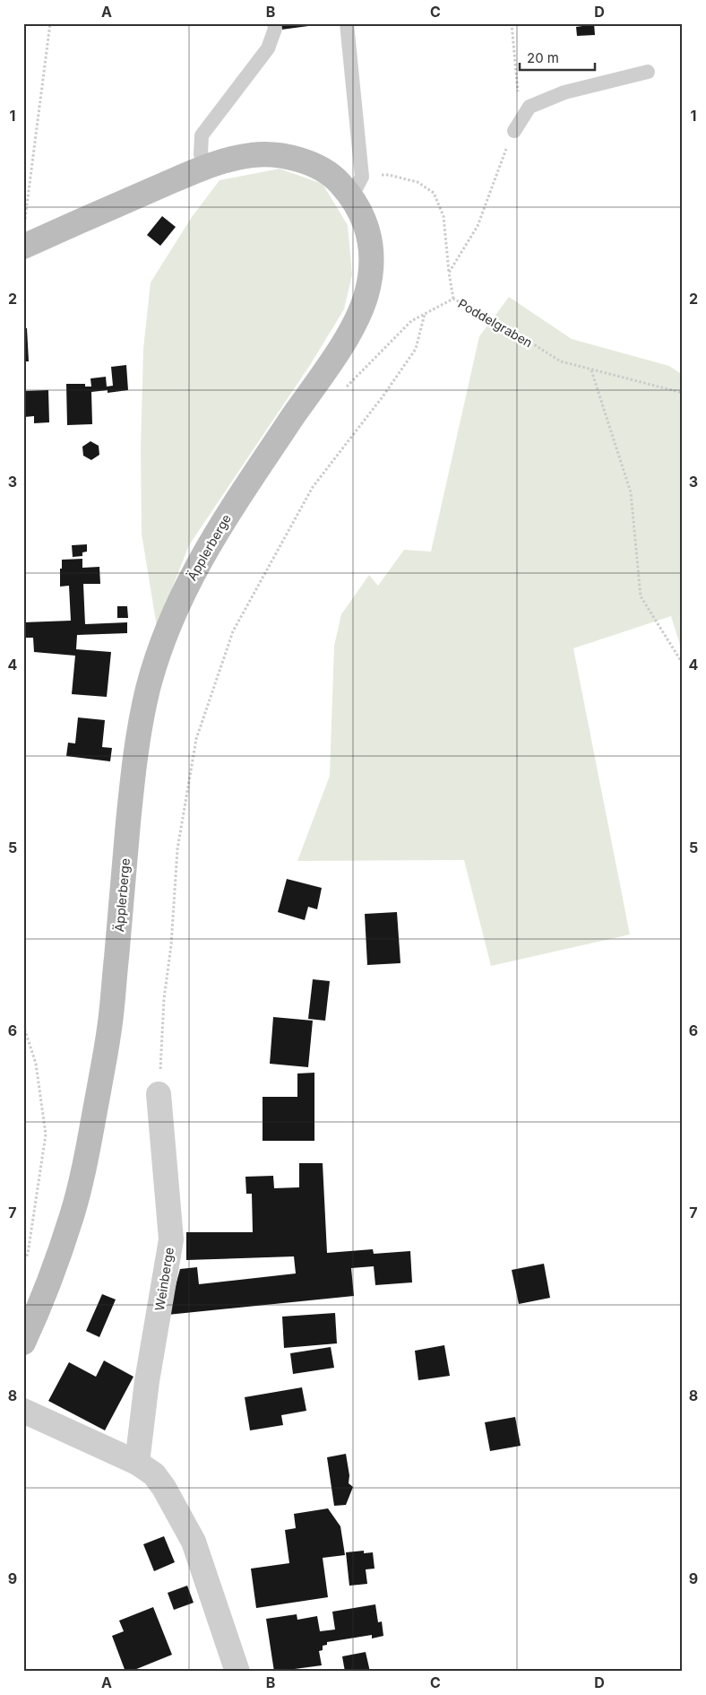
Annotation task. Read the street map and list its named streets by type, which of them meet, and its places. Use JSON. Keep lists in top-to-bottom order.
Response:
{
  "streets": {
    "street": ["Äpplerberge", "Weinberge"],
    "path": ["Poddelgraben"]
  },
  "scale_bar": "20 m",
  "grid": {
    "columns": [
      "A",
      "B",
      "C",
      "D"
    ],
    "rows": [
      "1",
      "2",
      "3",
      "4",
      "5",
      "6",
      "7",
      "8",
      "9"
    ]
  }
}
